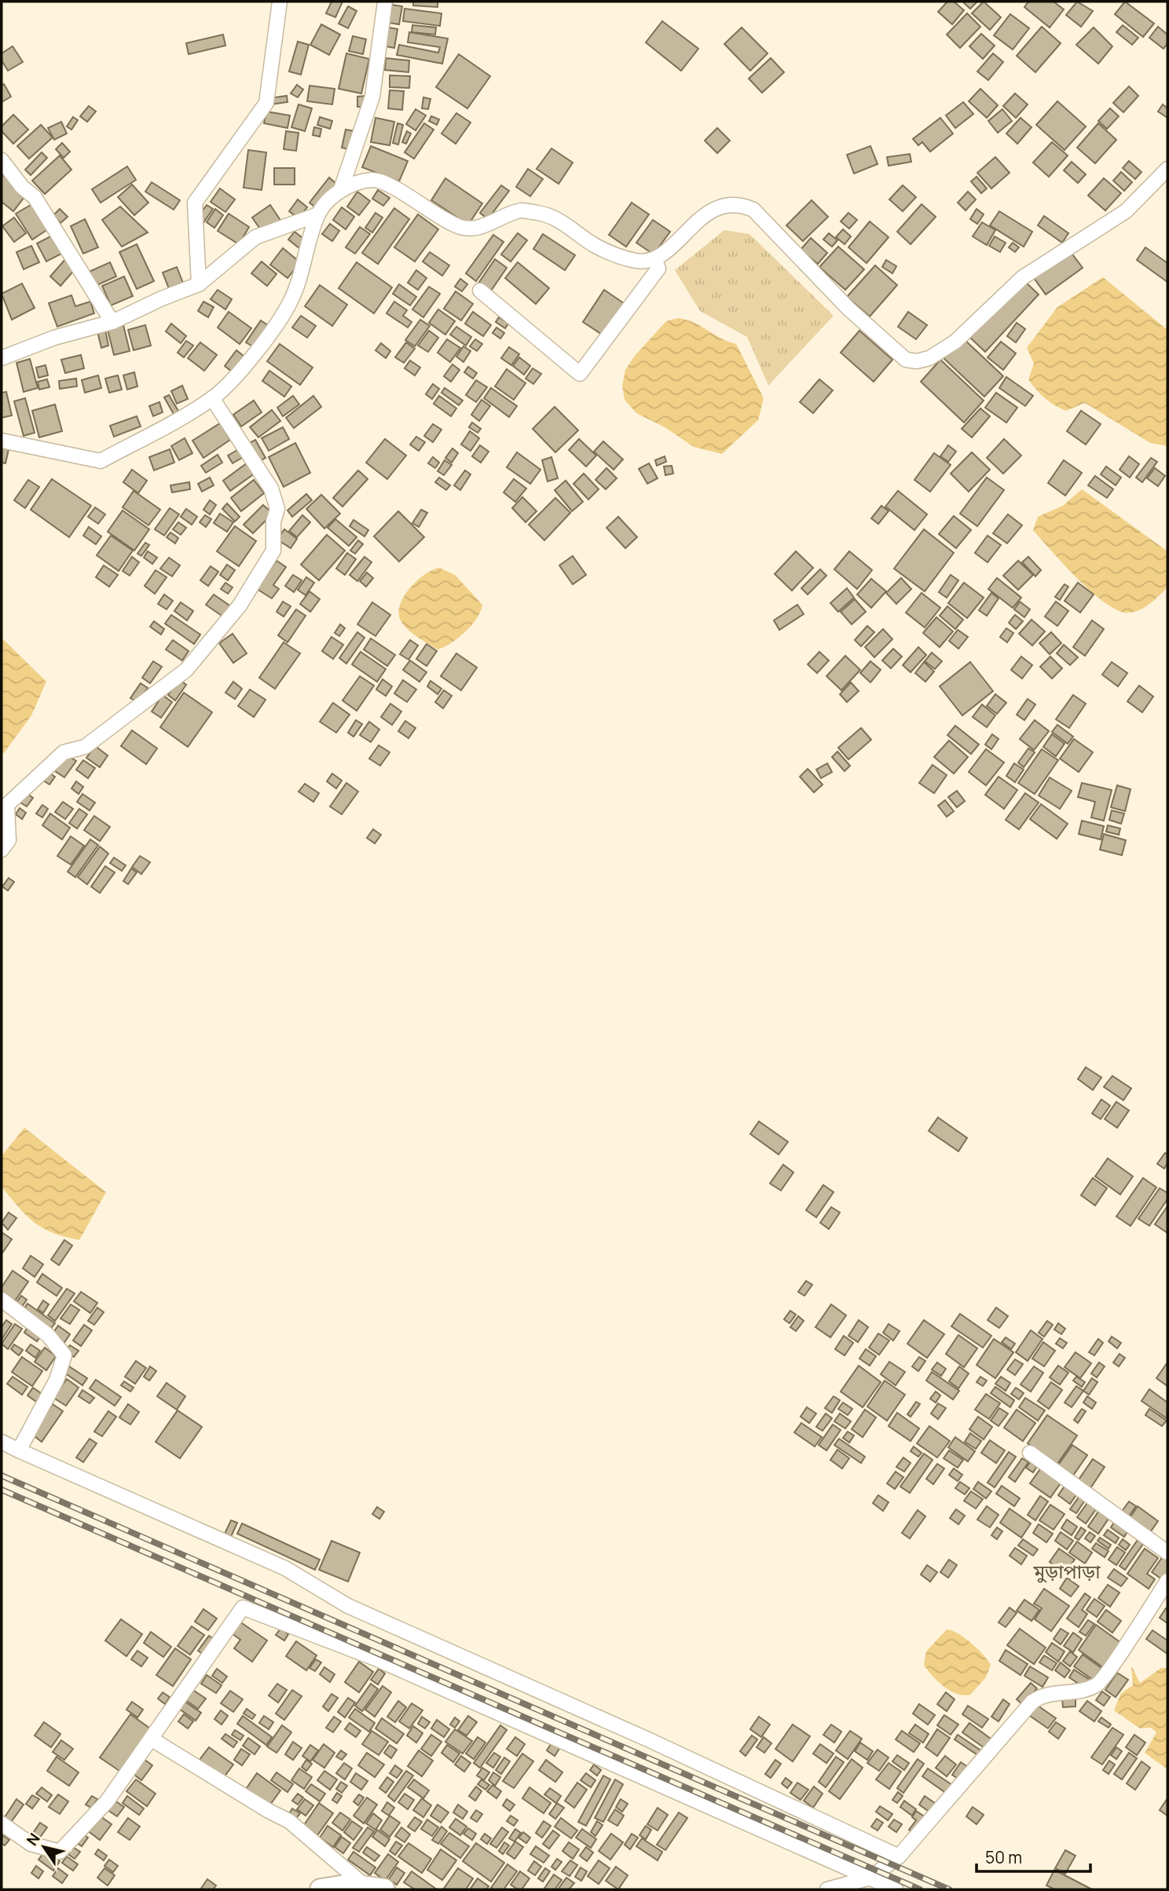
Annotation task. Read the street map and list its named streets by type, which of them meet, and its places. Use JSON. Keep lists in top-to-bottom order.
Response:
{
  "districts": ["মুড়াপাড়া"],
  "scale_bar": "50 m",
  "north": "top left"
}
